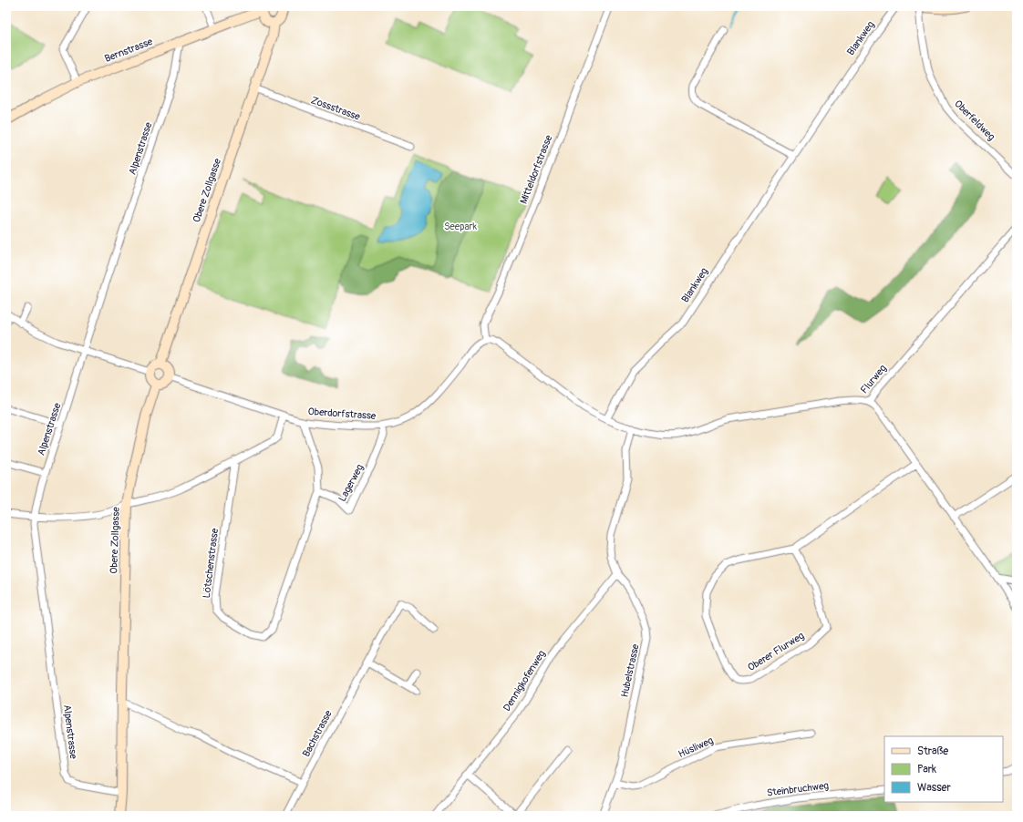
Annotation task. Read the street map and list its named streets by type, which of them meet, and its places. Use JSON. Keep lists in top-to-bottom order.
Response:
{
  "streets": {
    "street": [
      "Blankweg",
      "Bernstrasse",
      "Zossstrasse",
      "Oberfeldweg",
      "Alpenstrasse",
      "Mitteldorfstrasse",
      "Obere Zollgasse",
      "Flurweg",
      "Oberdorfstrasse",
      "Lagerweg",
      "Lötschenstrasse",
      "Oberer Flurweg",
      "Hubelstrasse",
      "Dennigkofenweg",
      "Bachstrasse",
      "Hüsliweg",
      "Steinbruchweg"
    ]
  },
  "crossings": [
    ["Blankweg", "Flurweg"],
    ["Bernstrasse", "Alpenstrasse"],
    ["Bernstrasse", "Obere Zollgasse"],
    ["Zossstrasse", "Obere Zollgasse"],
    ["Alpenstrasse", "Obere Zollgasse"],
    ["Mitteldorfstrasse", "Oberdorfstrasse"],
    ["Obere Zollgasse", "Oberdorfstrasse"],
    ["Flurweg", "Hubelstrasse"],
    ["Oberdorfstrasse", "Lagerweg"],
    ["Lagerweg", "Lötschenstrasse"],
    ["Hubelstrasse", "Dennigkofenweg"],
    ["Hubelstrasse", "Hüsliweg"]
  ],
  "parks": ["Seepark"],
  "legend": ["Straße", "Park", "Wasser"]
}
